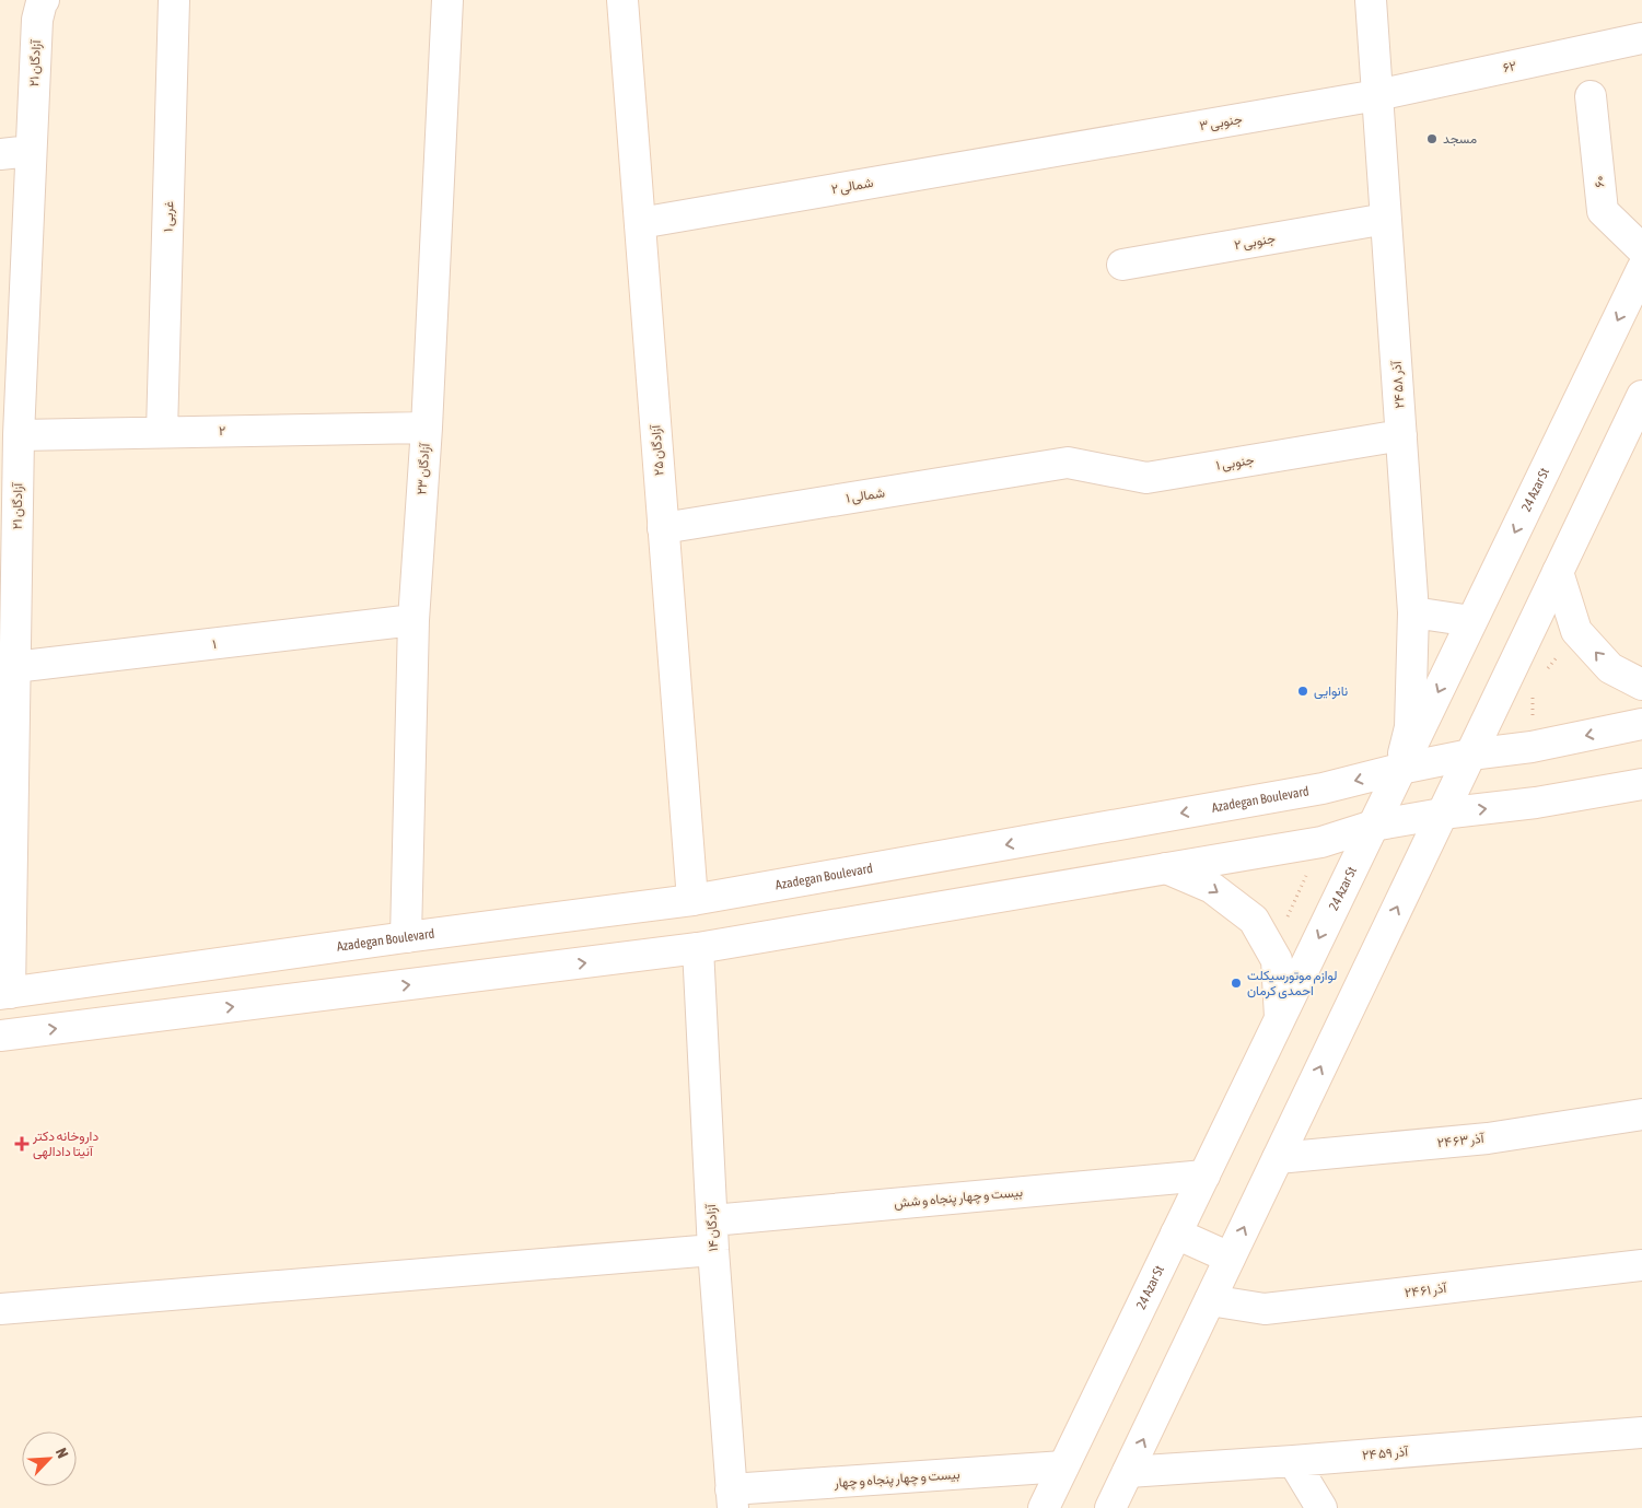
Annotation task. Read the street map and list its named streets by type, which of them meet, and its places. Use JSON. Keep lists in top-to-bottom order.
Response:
{
  "streets": {
    "street": [
      "آزادگان ۲۱",
      "۶۲",
      "۳ جنوبی",
      "۶۰",
      "۲ شمالی",
      "۱ غربی",
      "۲ جنوبی",
      "۲۴ آذر ۵۸",
      "۲",
      "آزادگان ۲۵",
      "۱ جنوبی",
      "آزادگان ۲۳",
      "24 Azar St",
      "۱ شمالی",
      "۱",
      "Azadegan Boulevard",
      "۲۴ آذر ۶۳",
      "بیست و چهار پنجاه و شش",
      "آزادگان ۱۴",
      "۲۴ آذر ۶۱",
      "۲۴ آذر ۵۹",
      "بیست و چهار پنجاه و چهار"
    ]
  },
  "crossings": [
    ["آزادگان ۲۱", "۲"],
    ["آزادگان ۲۱", "۱"],
    ["آزادگان ۲۱", "Azadegan Boulevard"],
    ["۶۲", "۳ جنوبی"],
    ["۶۲", "۲۴ آذر ۵۸"],
    ["۳ جنوبی", "۲ شمالی"],
    ["۳ جنوبی", "۲۴ آذر ۵۸"],
    ["۲ شمالی", "آزادگان ۲۵"],
    ["۱ غربی", "۲"],
    ["۲ جنوبی", "۲۴ آذر ۵۸"],
    ["۲۴ آذر ۵۸", "۱ جنوبی"],
    ["۲۴ آذر ۵۸", "24 Azar St"],
    ["۲۴ آذر ۵۸", "Azadegan Boulevard"],
    ["۲", "آزادگان ۲۳"],
    ["آزادگان ۲۵", "۱ شمالی"],
    ["آزادگان ۲۵", "Azadegan Boulevard"],
    ["۱ جنوبی", "۱ شمالی"],
    ["آزادگان ۲۳", "۱"],
    ["آزادگان ۲۳", "Azadegan Boulevard"],
    ["24 Azar St", "Azadegan Boulevard"],
    ["24 Azar St", "بیست و چهار پنجاه و شش"],
    ["24 Azar St", "بیست و چهار پنجاه و چهار"],
    ["بیست و چهار پنجاه و شش", "آزادگان ۱۴"],
    ["آزادگان ۱۴", "بیست و چهار پنجاه و چهار"]
  ],
  "places": {
    "other": ["مسجد", "نانوایی", "لوازم موتورسیکلت احمدی کرمان"],
    "health": ["داروخانه دکتر آنیتا دادالهی"]
  },
  "north": "top right"
}
